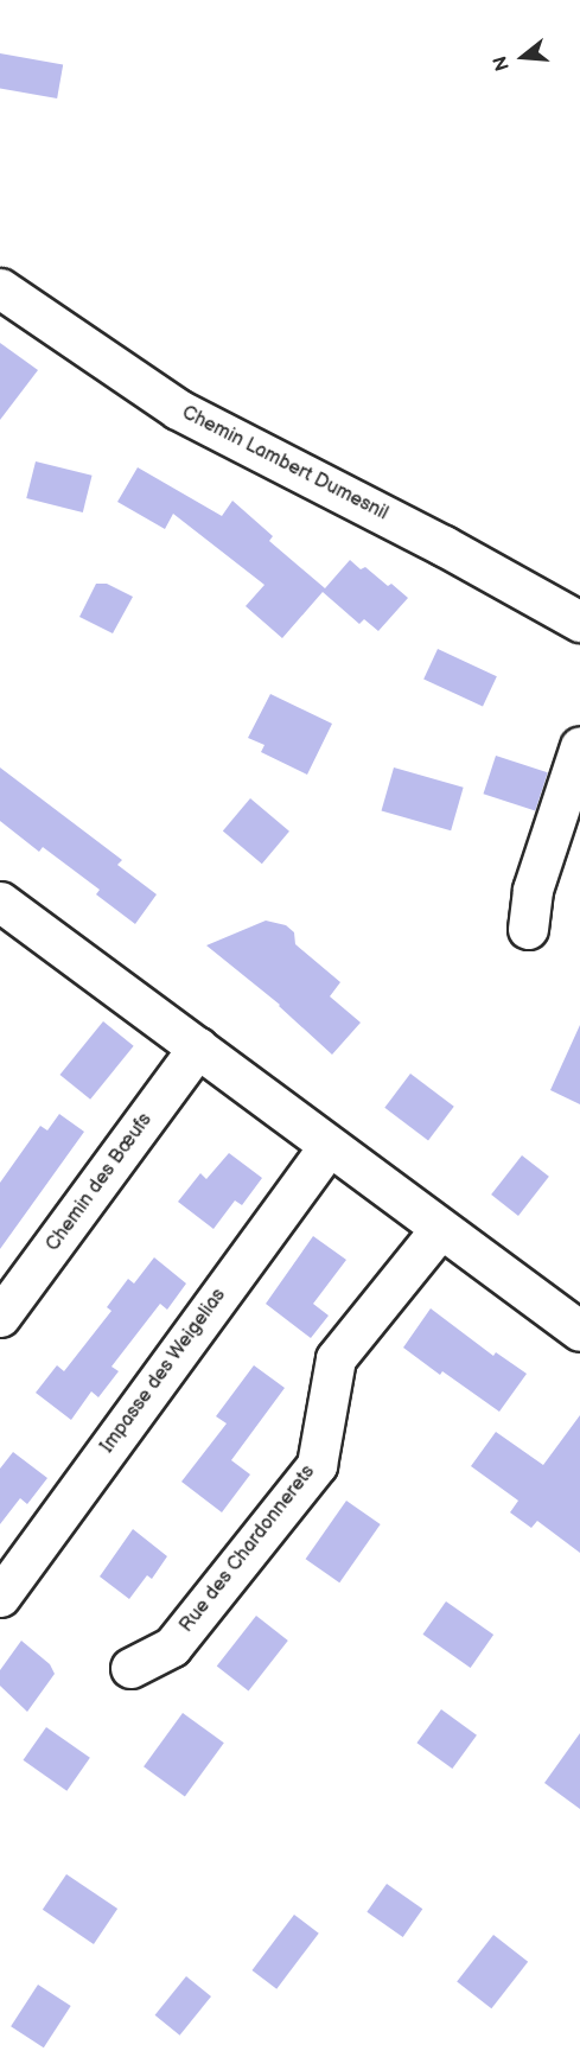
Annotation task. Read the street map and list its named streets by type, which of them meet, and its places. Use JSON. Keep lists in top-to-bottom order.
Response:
{
  "streets": {
    "street": [
      "Chemin Lambert Dumesnil",
      "Chemin des Bœufs",
      "Impasse des Weigelias",
      "Rue des Chardonnerets"
    ]
  },
  "north": "left"
}
